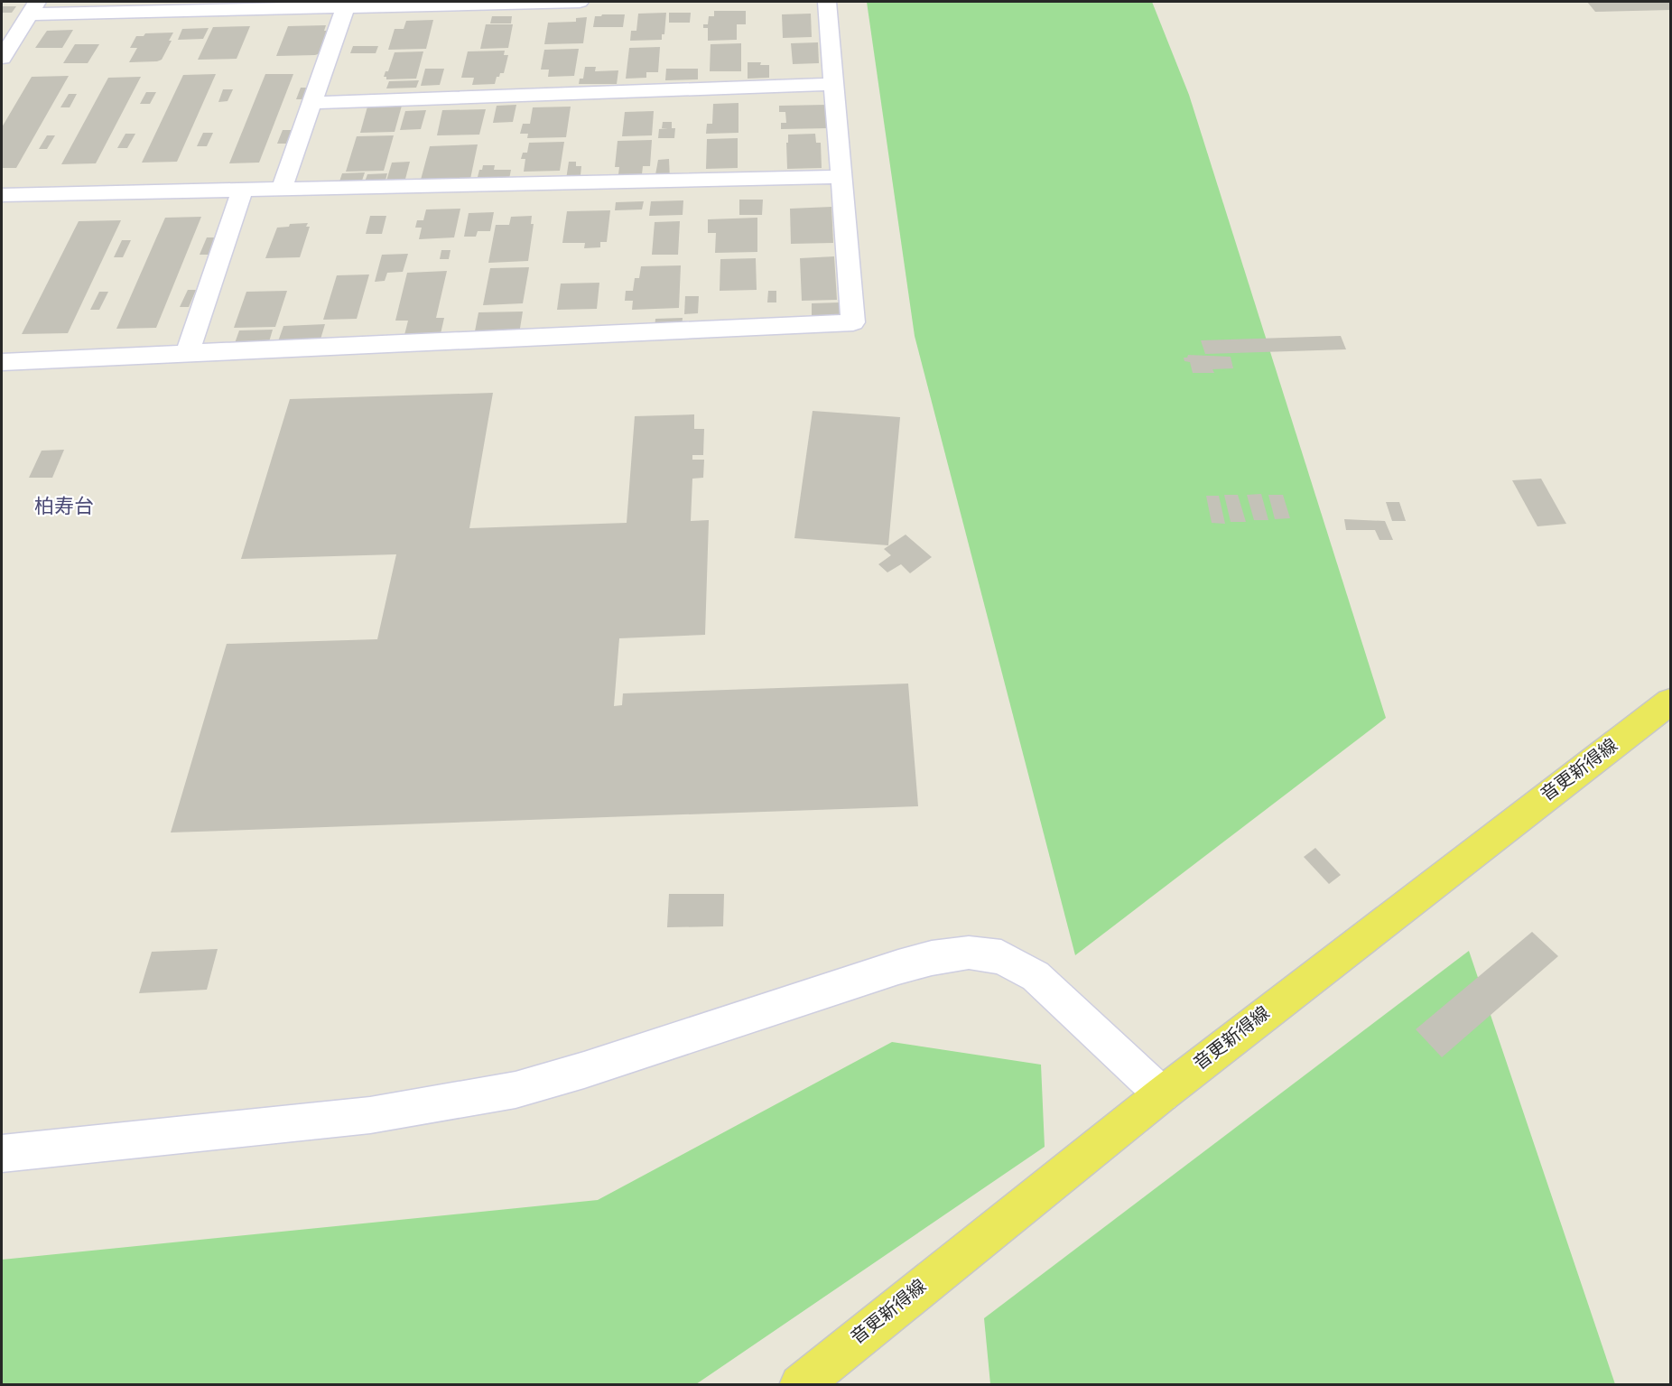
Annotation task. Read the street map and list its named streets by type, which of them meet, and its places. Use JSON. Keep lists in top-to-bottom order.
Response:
{
  "streets": {
    "main road": ["音更新得線"]
  },
  "districts": ["柏寿台"]
}
